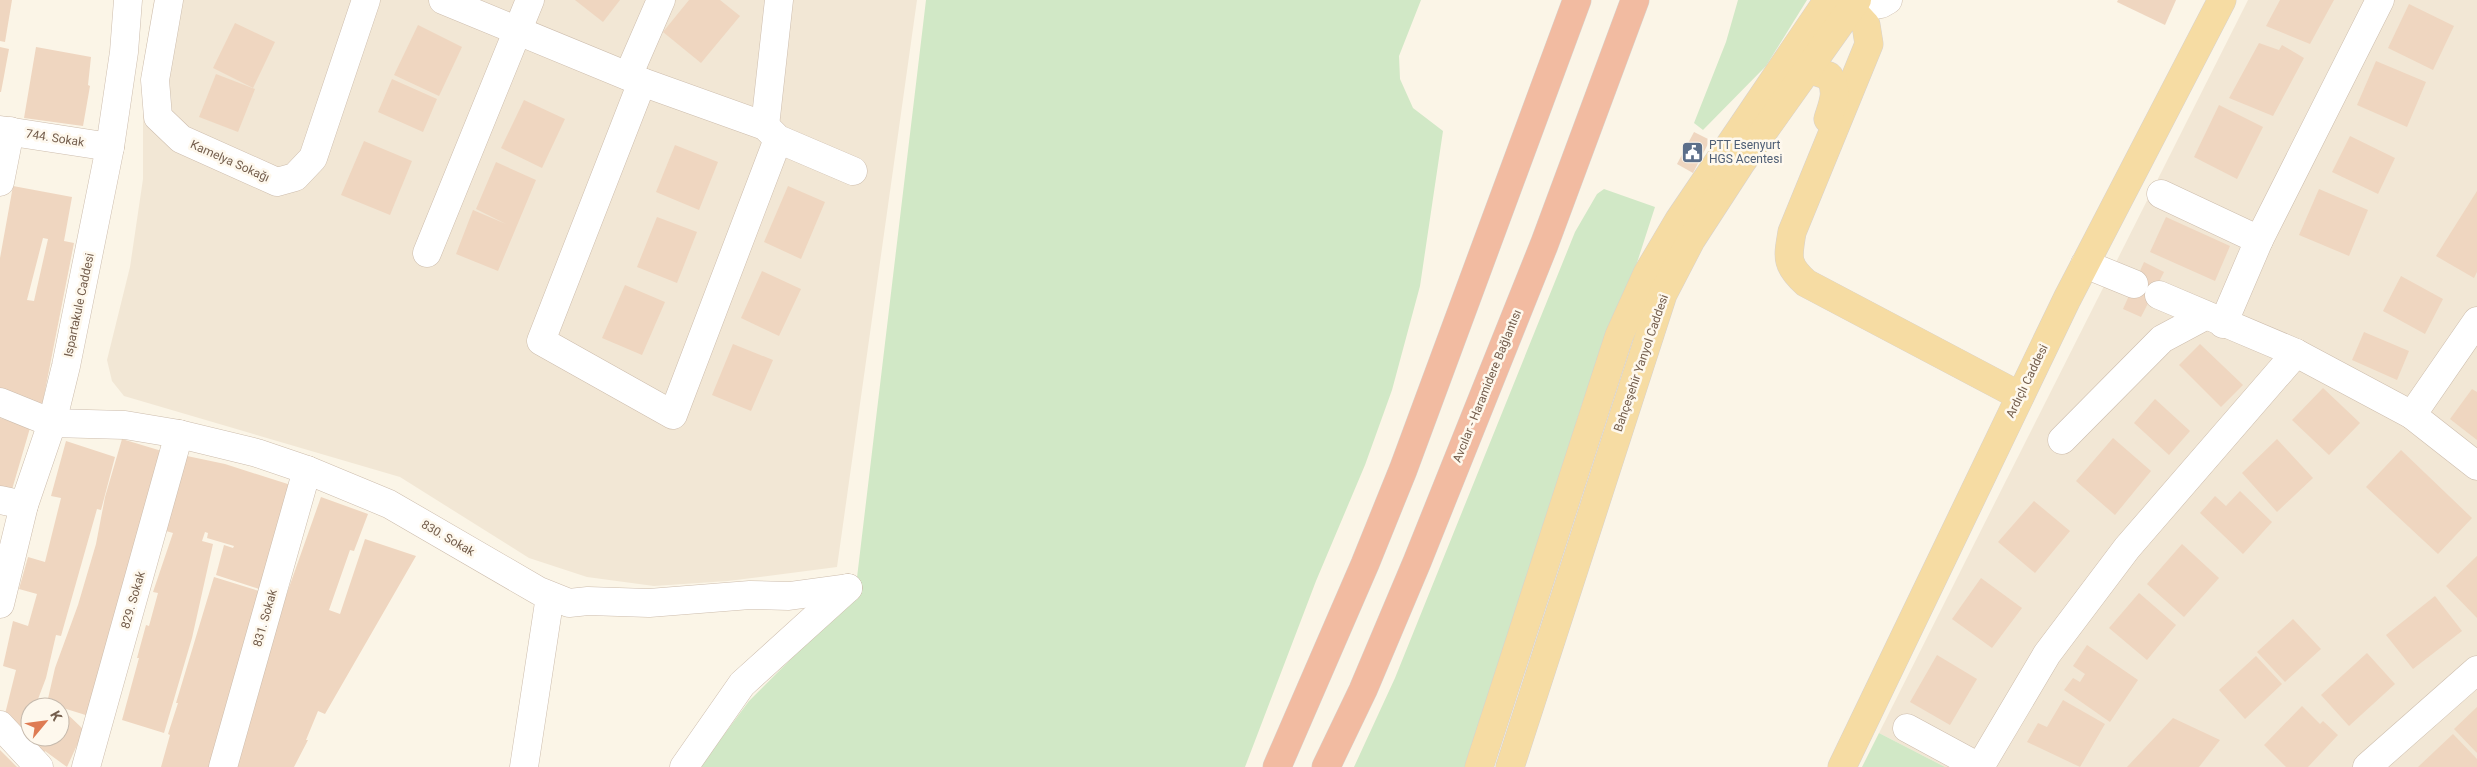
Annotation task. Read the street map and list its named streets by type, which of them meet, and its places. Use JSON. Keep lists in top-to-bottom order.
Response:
{
  "streets": {
    "highway": ["Avcılar - Haramidere Bağlantısı"],
    "main road": ["Bahçeşehir Yanyol Caddesi", "Ardıçlı Caddesi"],
    "street": [
      "744. Sokak",
      "Kamelya Sokağı",
      "Ispartakule Caddesi",
      "830. Sokak",
      "829. Sokak",
      "831. Sokak"
    ]
  },
  "crossings": [
    ["744. Sokak", "Ispartakule Caddesi"],
    ["Ispartakule Caddesi", "830. Sokak"],
    ["830. Sokak", "829. Sokak"],
    ["830. Sokak", "831. Sokak"]
  ],
  "places": {
    "public building": ["PTT Esenyurt HGS Acentesi"]
  },
  "north": "top right"
}
